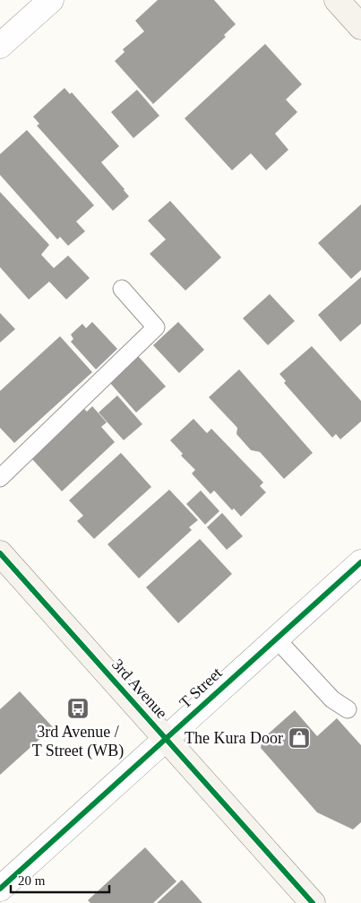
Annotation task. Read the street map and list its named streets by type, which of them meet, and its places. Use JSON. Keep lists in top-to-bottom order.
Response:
{
  "streets": {
    "street": ["T Street", "3rd Avenue"]
  },
  "crossings": [
    ["T Street", "3rd Avenue"]
  ],
  "places": {
    "bus stop": ["3rd Avenue / T Street (WB)"],
    "shop": ["The Kura Door"]
  },
  "scale_bar": "20 m"
}
